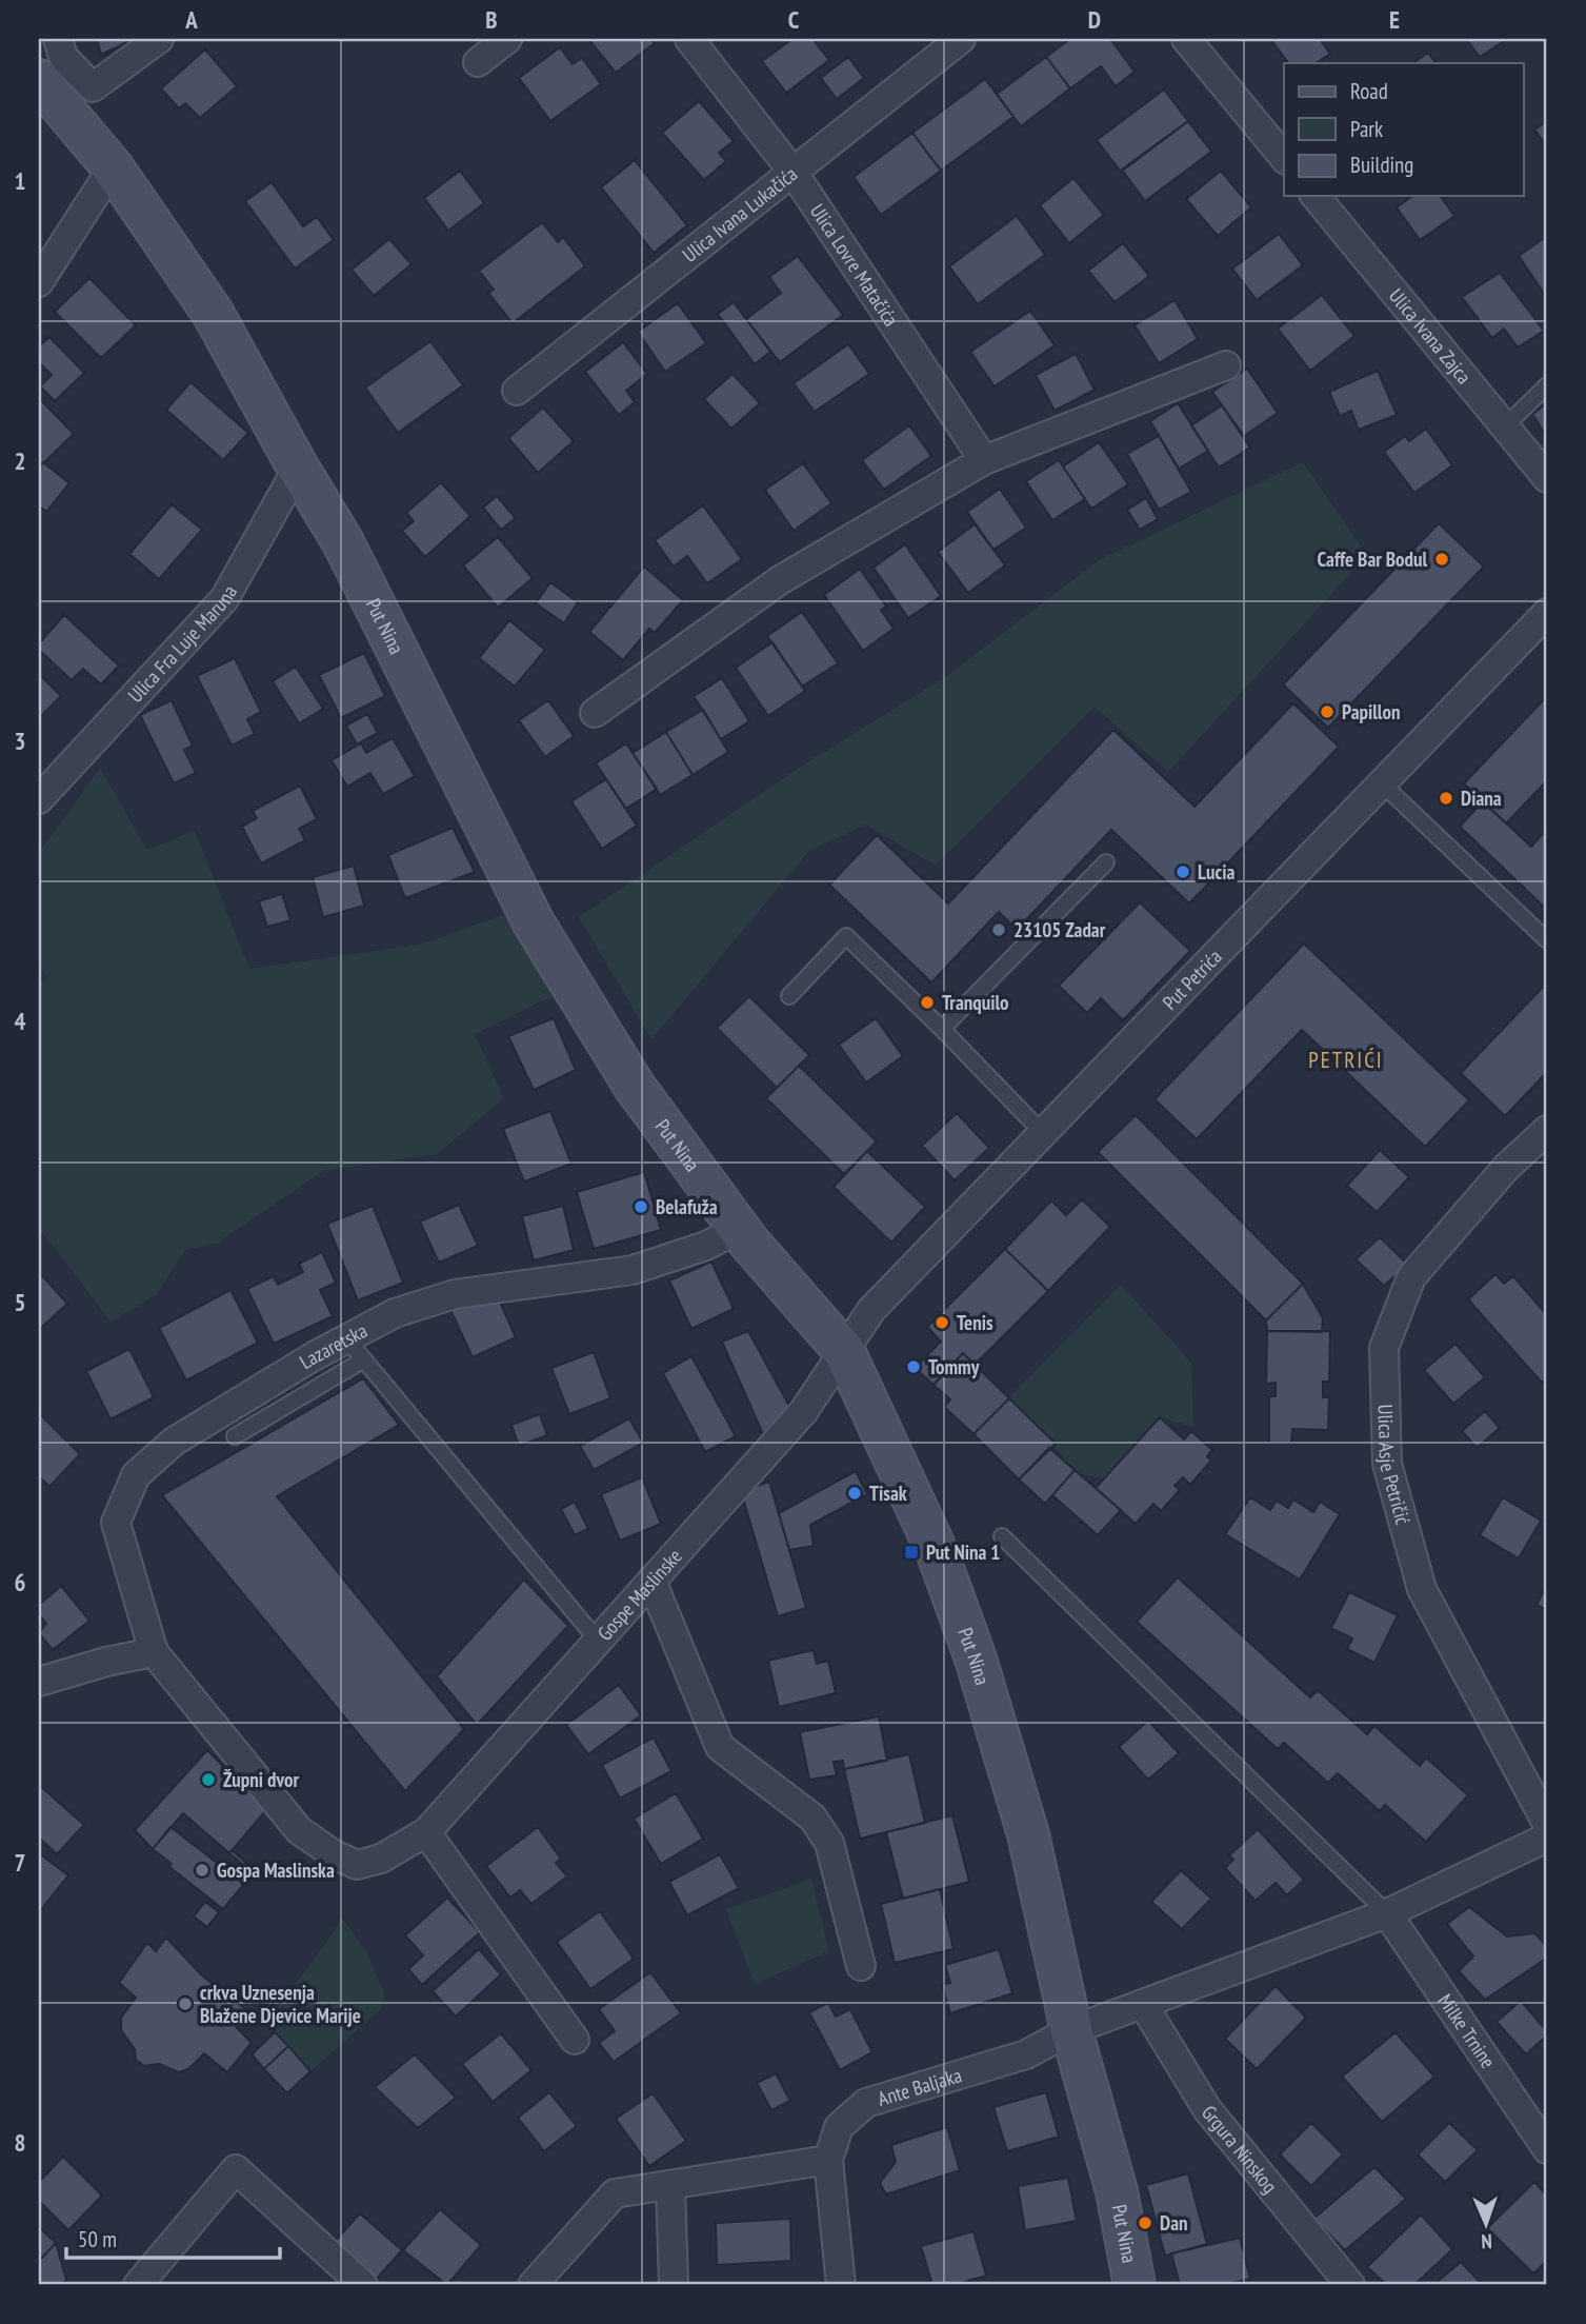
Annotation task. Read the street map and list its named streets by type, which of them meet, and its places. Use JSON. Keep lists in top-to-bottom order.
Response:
{
  "streets": {
    "main road": ["Put Nina"],
    "street": [
      "Ulica Ivana Lukačića",
      "Ulica Lovre Matačića",
      "Ulica Ivana Zajca",
      "Ulica Fra Luje Maruna",
      "Put Petrića",
      "Lazaretska",
      "Ulica Asje Petričić",
      "Gospe Maslinske",
      "Milke Trnine",
      "Ante Baljaka",
      "Grgura Ninskog"
    ]
  },
  "crossings": [
    ["Ulica Ivana Lukačića", "Ulica Lovre Matačića"],
    ["Put Nina", "Ulica Fra Luje Maruna"],
    ["Put Nina", "Put Petrića"],
    ["Put Nina", "Lazaretska"],
    ["Put Nina", "Gospe Maslinske"],
    ["Put Nina", "Ante Baljaka"],
    ["Put Petrića", "Gospe Maslinske"],
    ["Lazaretska", "Gospe Maslinske"]
  ],
  "districts": ["PETRIĆI"],
  "places": {
    "other": [
      "Caffe Bar Bodul",
      "Papillon",
      "Diana",
      "Lucia",
      "23105 Zadar",
      "Tranquilo",
      "Belafuža",
      "Tenis",
      "Tommy",
      "Tisak",
      "Župni dvor",
      "Gospa Maslinska",
      "crkva Uznesenja Blažene Djevice Marije",
      "Dan"
    ],
    "transit": ["Put Nina 1"]
  },
  "legend": ["Road", "Park", "Building"],
  "scale_bar": "50 m",
  "north": "bottom",
  "grid": {
    "columns": [
      "A",
      "B",
      "C",
      "D",
      "E"
    ],
    "rows": [
      "1",
      "2",
      "3",
      "4",
      "5",
      "6",
      "7",
      "8"
    ]
  }
}
